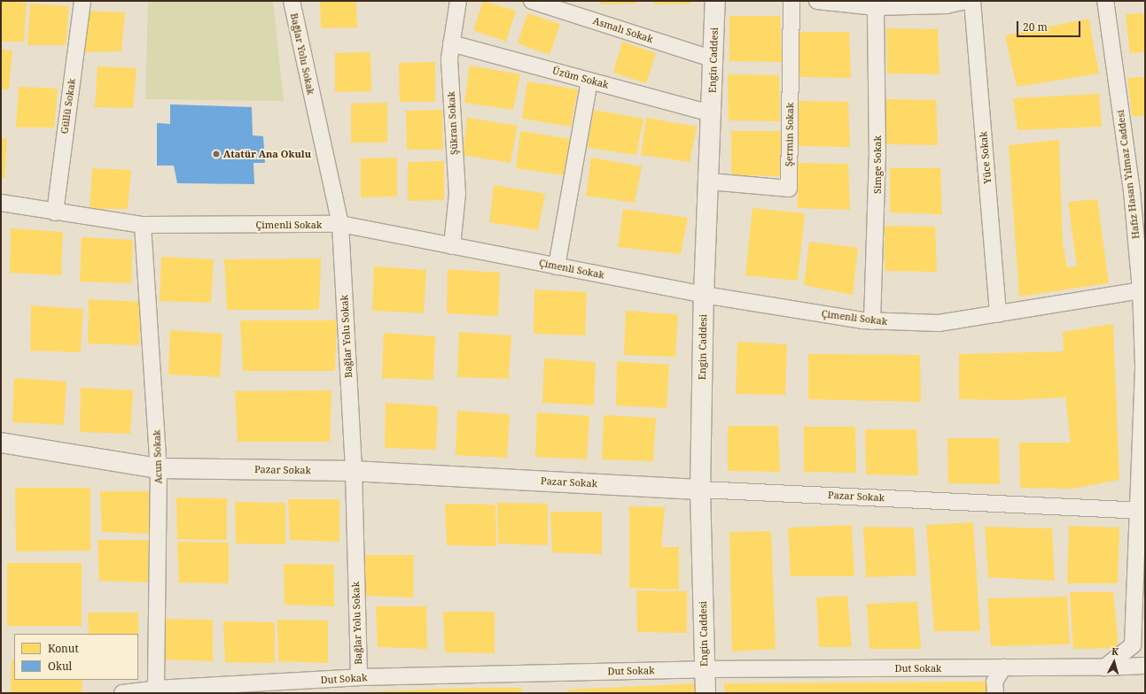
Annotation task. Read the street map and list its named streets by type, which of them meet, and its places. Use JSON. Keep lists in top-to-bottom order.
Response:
{
  "streets": {
    "street": [
      "Asmalı Sokak",
      "Bağlar Yolu Sokak",
      "Engin Caddesi",
      "Üzüm Sokak",
      "Güllü Sokak",
      "Şükran Sokak",
      "Şermin Sokak",
      "Yüce Sokak",
      "Simge Sokak",
      "Hafız Hasan Yılmaz Caddesi",
      "Çimenli Sokak",
      "Acun Sokak",
      "Pazar Sokak",
      "Dut Sokak"
    ]
  },
  "crossings": [
    ["Asmalı Sokak", "Engin Caddesi"],
    ["Bağlar Yolu Sokak", "Çimenli Sokak"],
    ["Bağlar Yolu Sokak", "Pazar Sokak"],
    ["Bağlar Yolu Sokak", "Dut Sokak"],
    ["Engin Caddesi", "Üzüm Sokak"],
    ["Engin Caddesi", "Şermin Sokak"],
    ["Engin Caddesi", "Çimenli Sokak"],
    ["Engin Caddesi", "Pazar Sokak"],
    ["Engin Caddesi", "Dut Sokak"],
    ["Üzüm Sokak", "Şükran Sokak"],
    ["Güllü Sokak", "Çimenli Sokak"],
    ["Şükran Sokak", "Çimenli Sokak"],
    ["Yüce Sokak", "Çimenli Sokak"],
    ["Simge Sokak", "Çimenli Sokak"],
    ["Hafız Hasan Yılmaz Caddesi", "Çimenli Sokak"],
    ["Hafız Hasan Yılmaz Caddesi", "Pazar Sokak"],
    ["Hafız Hasan Yılmaz Caddesi", "Dut Sokak"],
    ["Çimenli Sokak", "Acun Sokak"],
    ["Acun Sokak", "Pazar Sokak"],
    ["Acun Sokak", "Dut Sokak"]
  ],
  "places": ["Atatür Ana Okulu"],
  "legend": ["Konut", "Okul"],
  "scale_bar": "20 m",
  "north": "top"
}
